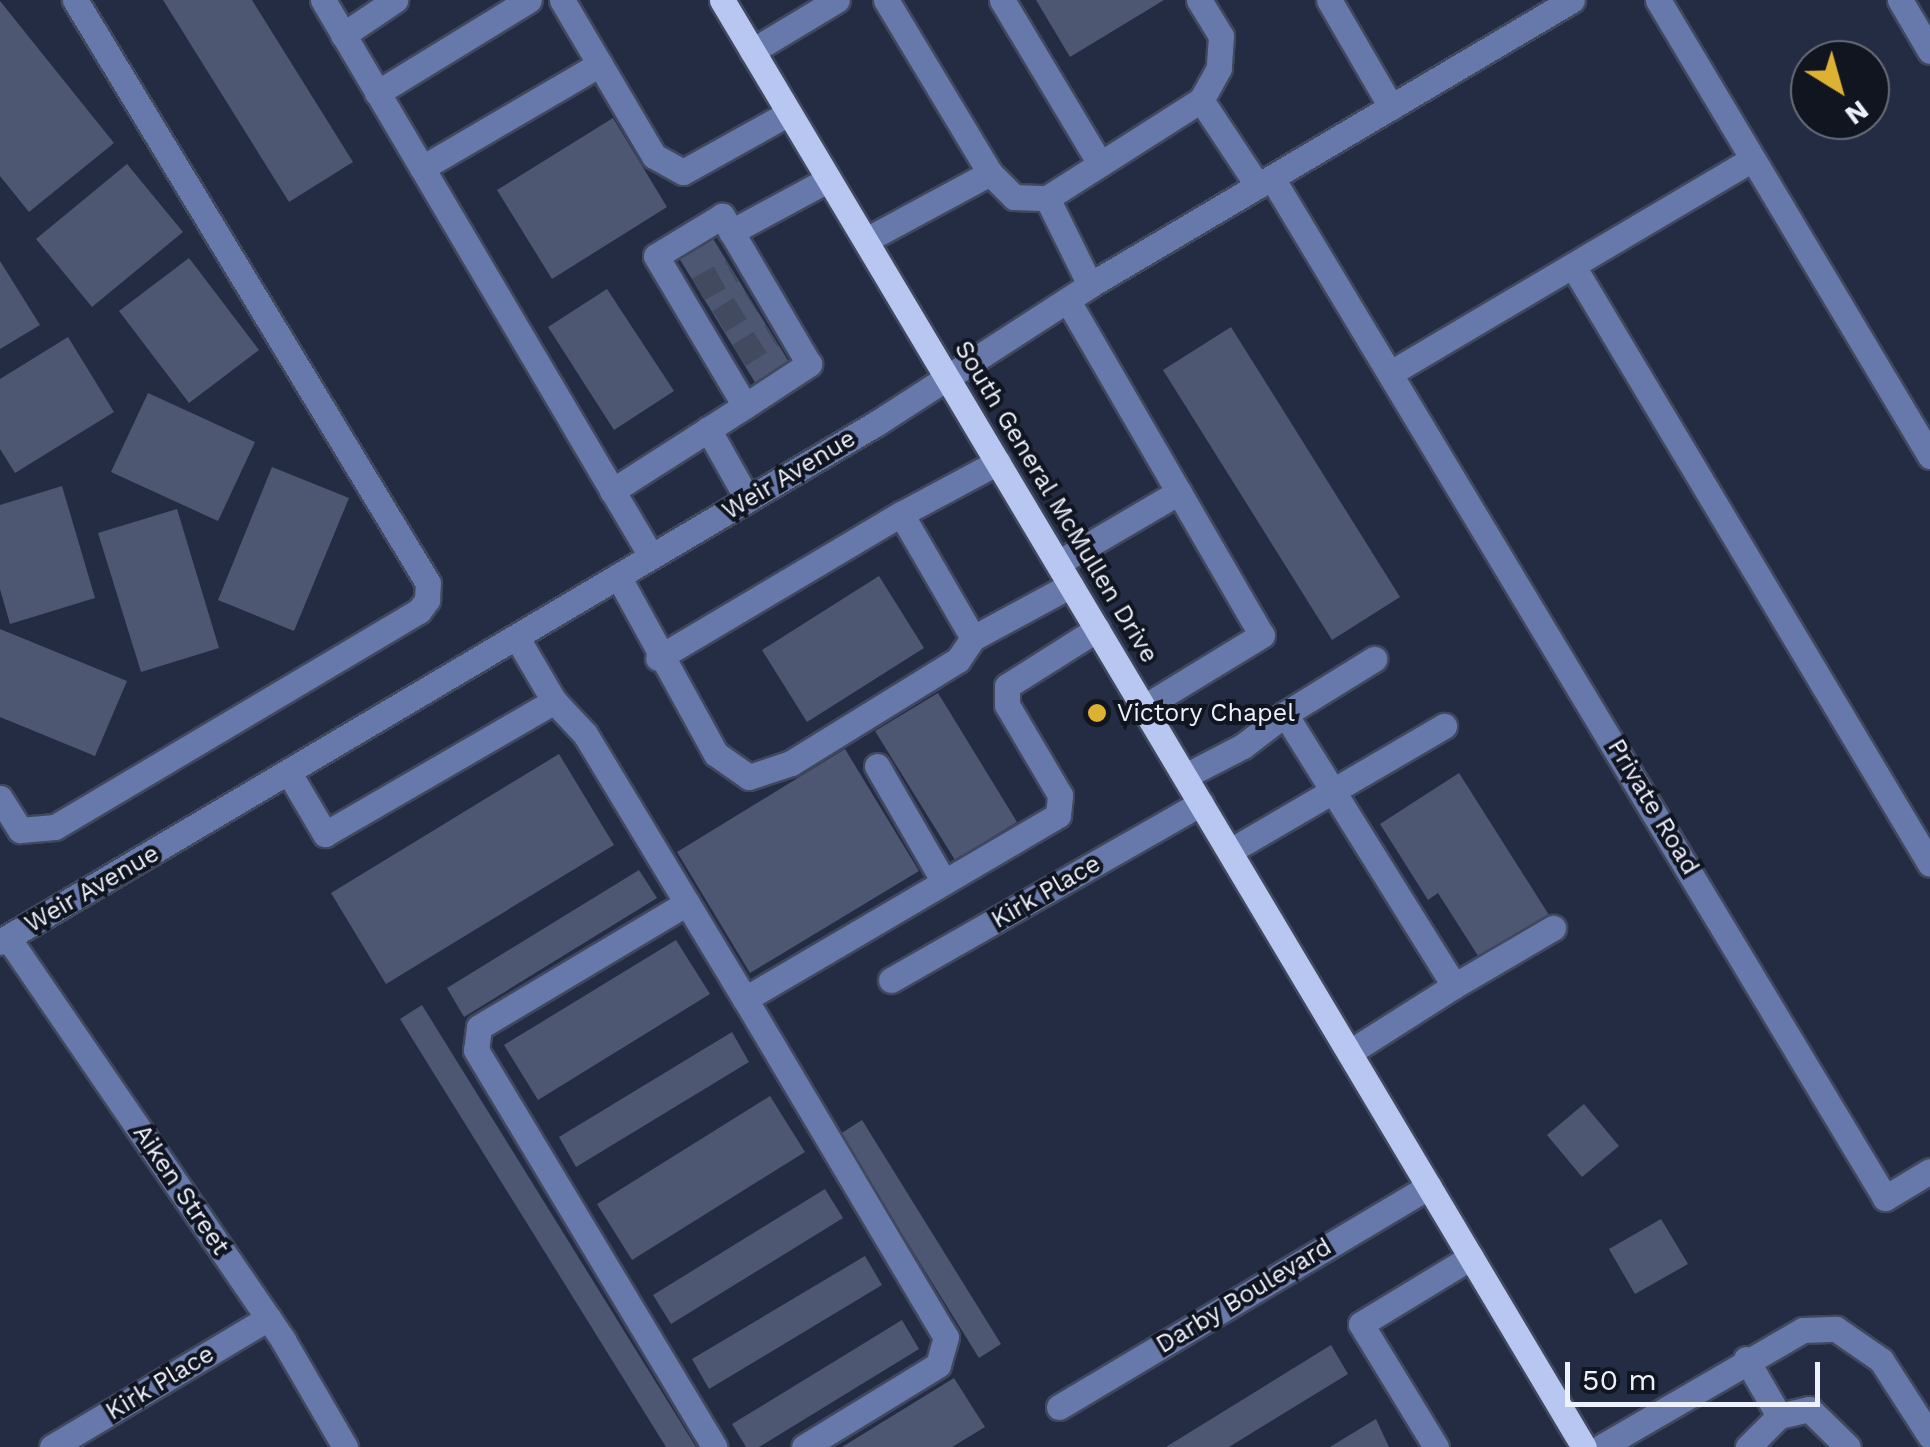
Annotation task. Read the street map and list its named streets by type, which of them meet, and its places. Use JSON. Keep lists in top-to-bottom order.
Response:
{
  "streets": {
    "main road": ["South General McMullen Drive"],
    "street": [
      "Weir Avenue",
      "Private Road",
      "Kirk Place",
      "Aiken Street",
      "Darby Boulevard"
    ]
  },
  "crossings": [
    ["Weir Avenue", "South General McMullen Drive"],
    ["Weir Avenue", "Private Road"],
    ["Weir Avenue", "Aiken Street"],
    ["South General McMullen Drive", "Kirk Place"],
    ["South General McMullen Drive", "Darby Boulevard"],
    ["Kirk Place", "Aiken Street"]
  ],
  "places": ["Victory Chapel"],
  "scale_bar": "50 m",
  "north": "bottom right"
}
